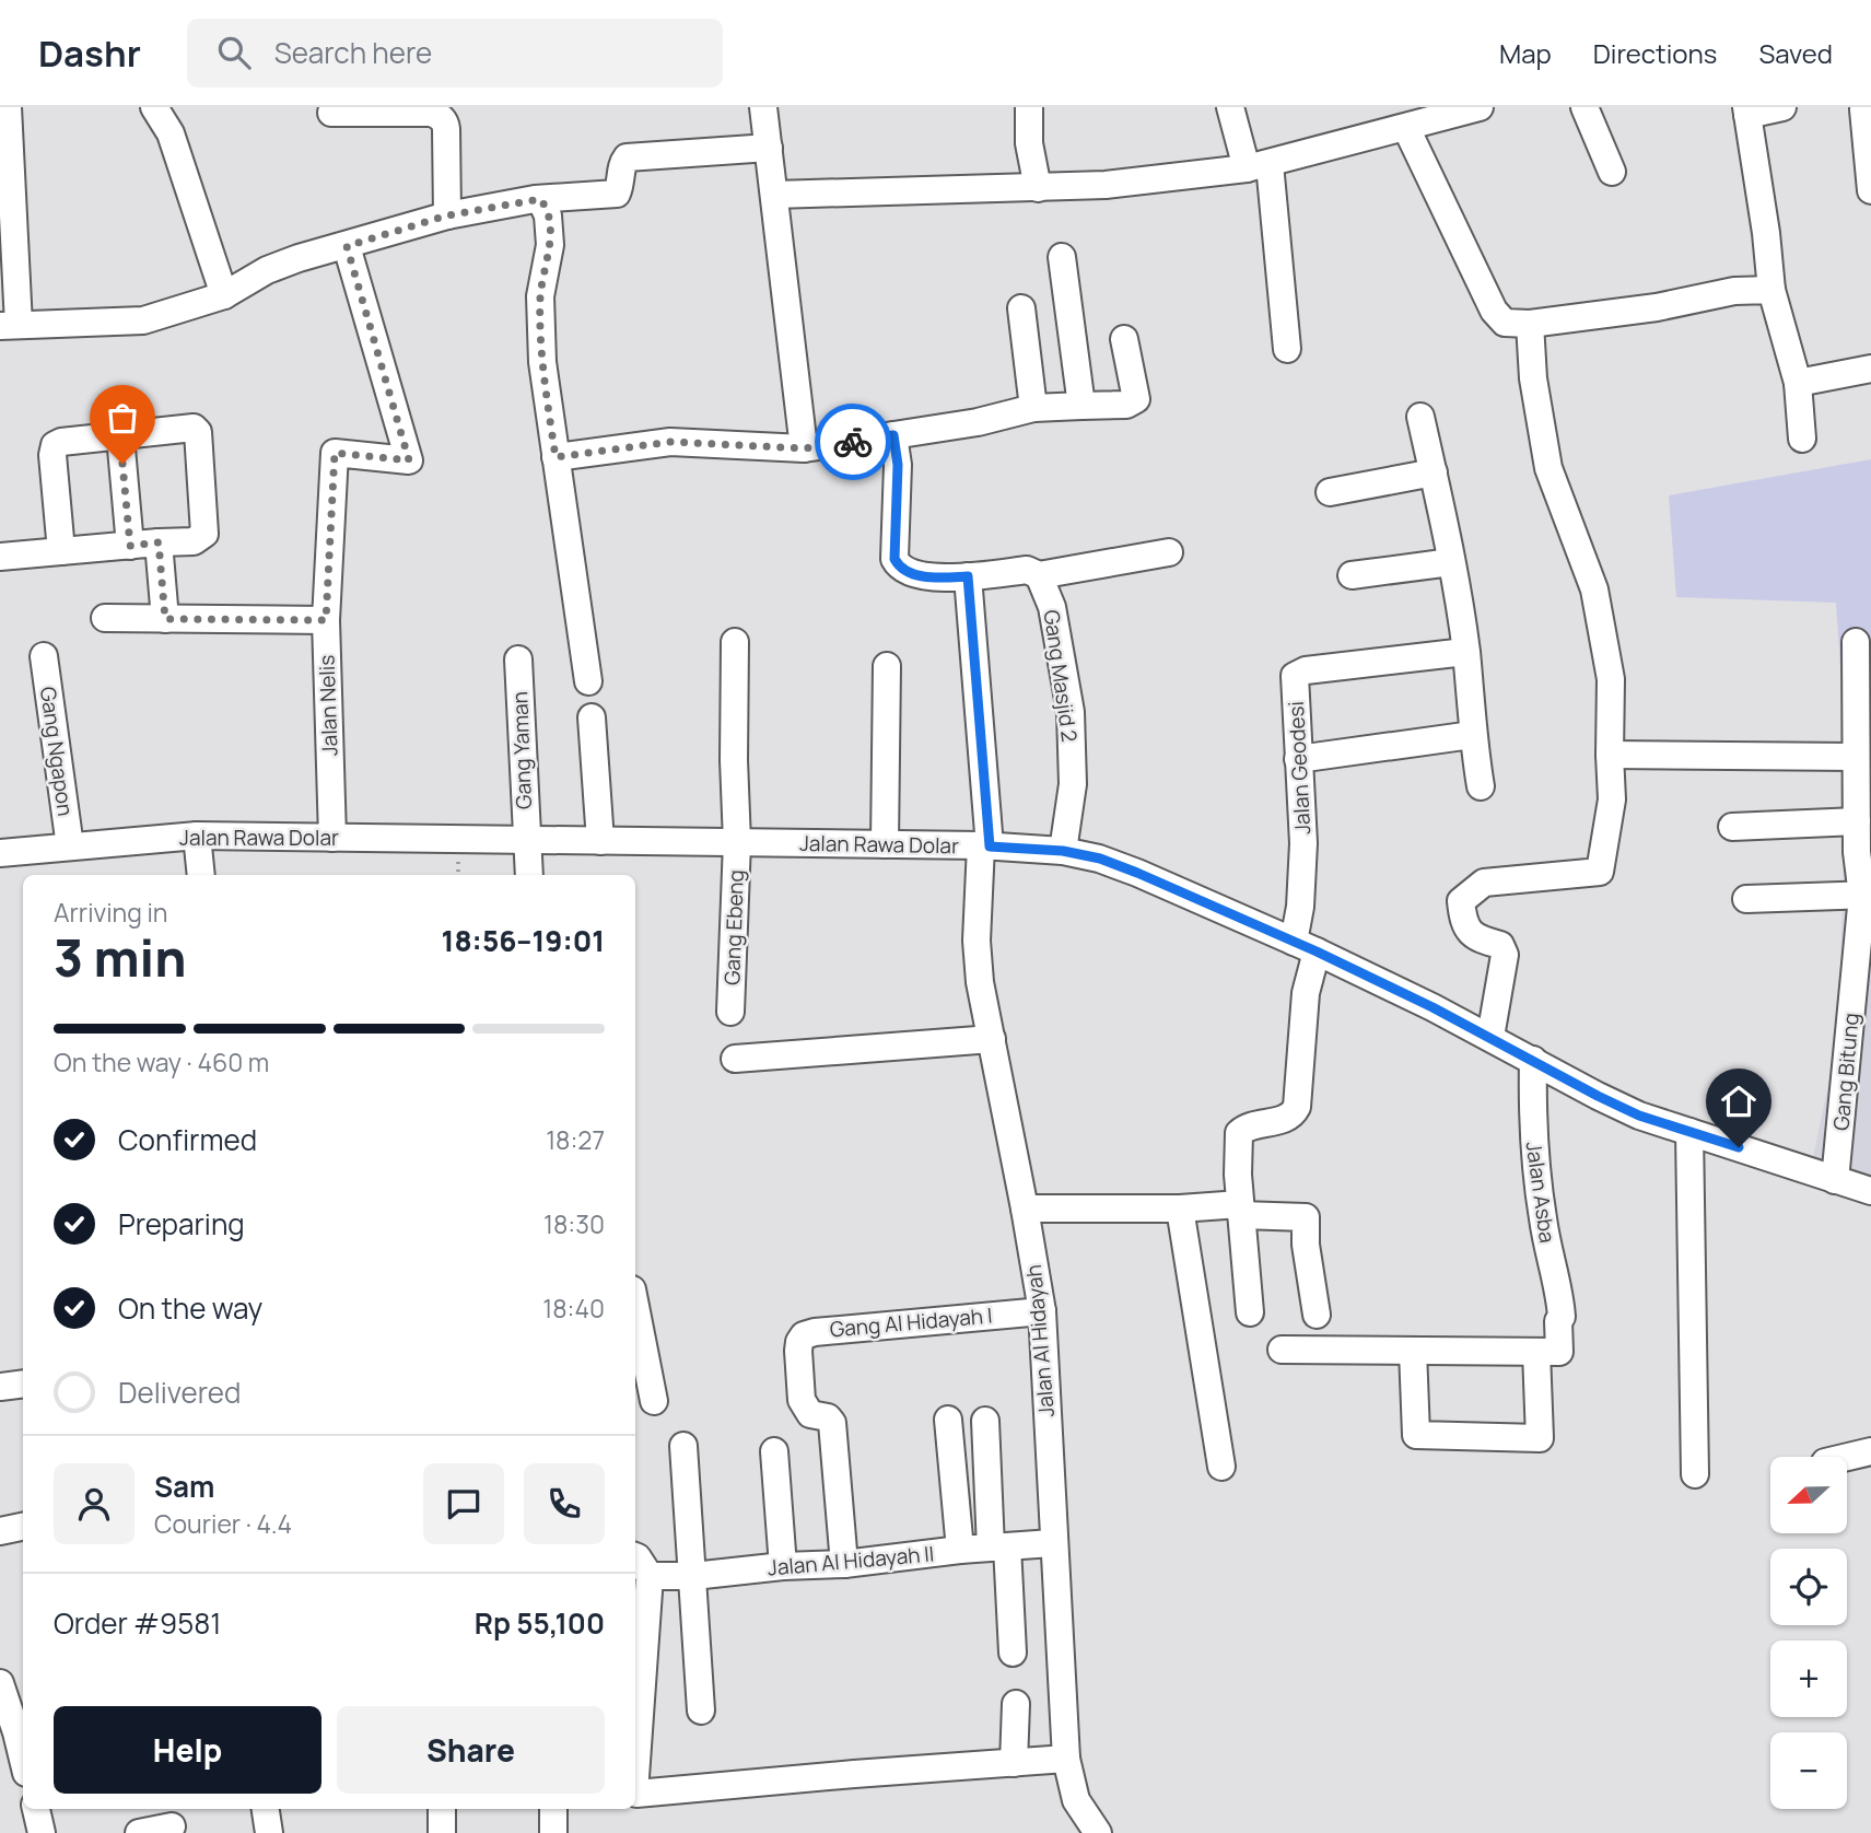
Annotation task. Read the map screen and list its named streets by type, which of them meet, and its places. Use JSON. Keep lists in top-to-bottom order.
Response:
{
  "streets": {
    "street": [
      "Gang Masjid 2",
      "Jalan Nelis",
      "Gang Yaman",
      "Gang Ngapon",
      "Jalan Geodesi",
      "Jalan Rawa Dolar",
      "Gang Ebeng",
      "Gang Bitung",
      "Jalan Asba",
      "Gang Al Hidayah I",
      "Jalan Al Hidayah",
      "Jalan Al Hidayah II"
    ]
  },
  "crossings": [
    ["Gang Masjid 2", "Jalan Rawa Dolar"],
    ["Jalan Nelis", "Jalan Rawa Dolar"],
    ["Gang Yaman", "Jalan Rawa Dolar"],
    ["Gang Ngapon", "Jalan Rawa Dolar"],
    ["Jalan Geodesi", "Jalan Rawa Dolar"],
    ["Jalan Rawa Dolar", "Gang Ebeng"],
    ["Jalan Rawa Dolar", "Gang Bitung"],
    ["Jalan Rawa Dolar", "Jalan Asba"],
    ["Jalan Rawa Dolar", "Jalan Al Hidayah"],
    ["Gang Al Hidayah I", "Jalan Al Hidayah"],
    ["Gang Al Hidayah I", "Jalan Al Hidayah II"],
    ["Jalan Al Hidayah", "Jalan Al Hidayah II"]
  ],
  "north": "left",
  "page": {
    "header": "Dashr",
    "search": "Search here",
    "nav": ["Map", "Directions", "Saved"],
    "heading": ["3 min", "Arriving in", "18:56–19:01"],
    "panel": [
      "Sam",
      "Courier · 4.4",
      "Order #9581",
      "Rp 55,100"
    ],
    "bar": "On the way · 460 m",
    "list": [
      ["Confirmed", "18:27"],
      ["Preparing", "18:30"],
      ["On the way", "18:40"],
      "Delivered"
    ],
    "map_buttons": ["+", "−"],
    "buttons": ["Help", "Share"]
  }
}
